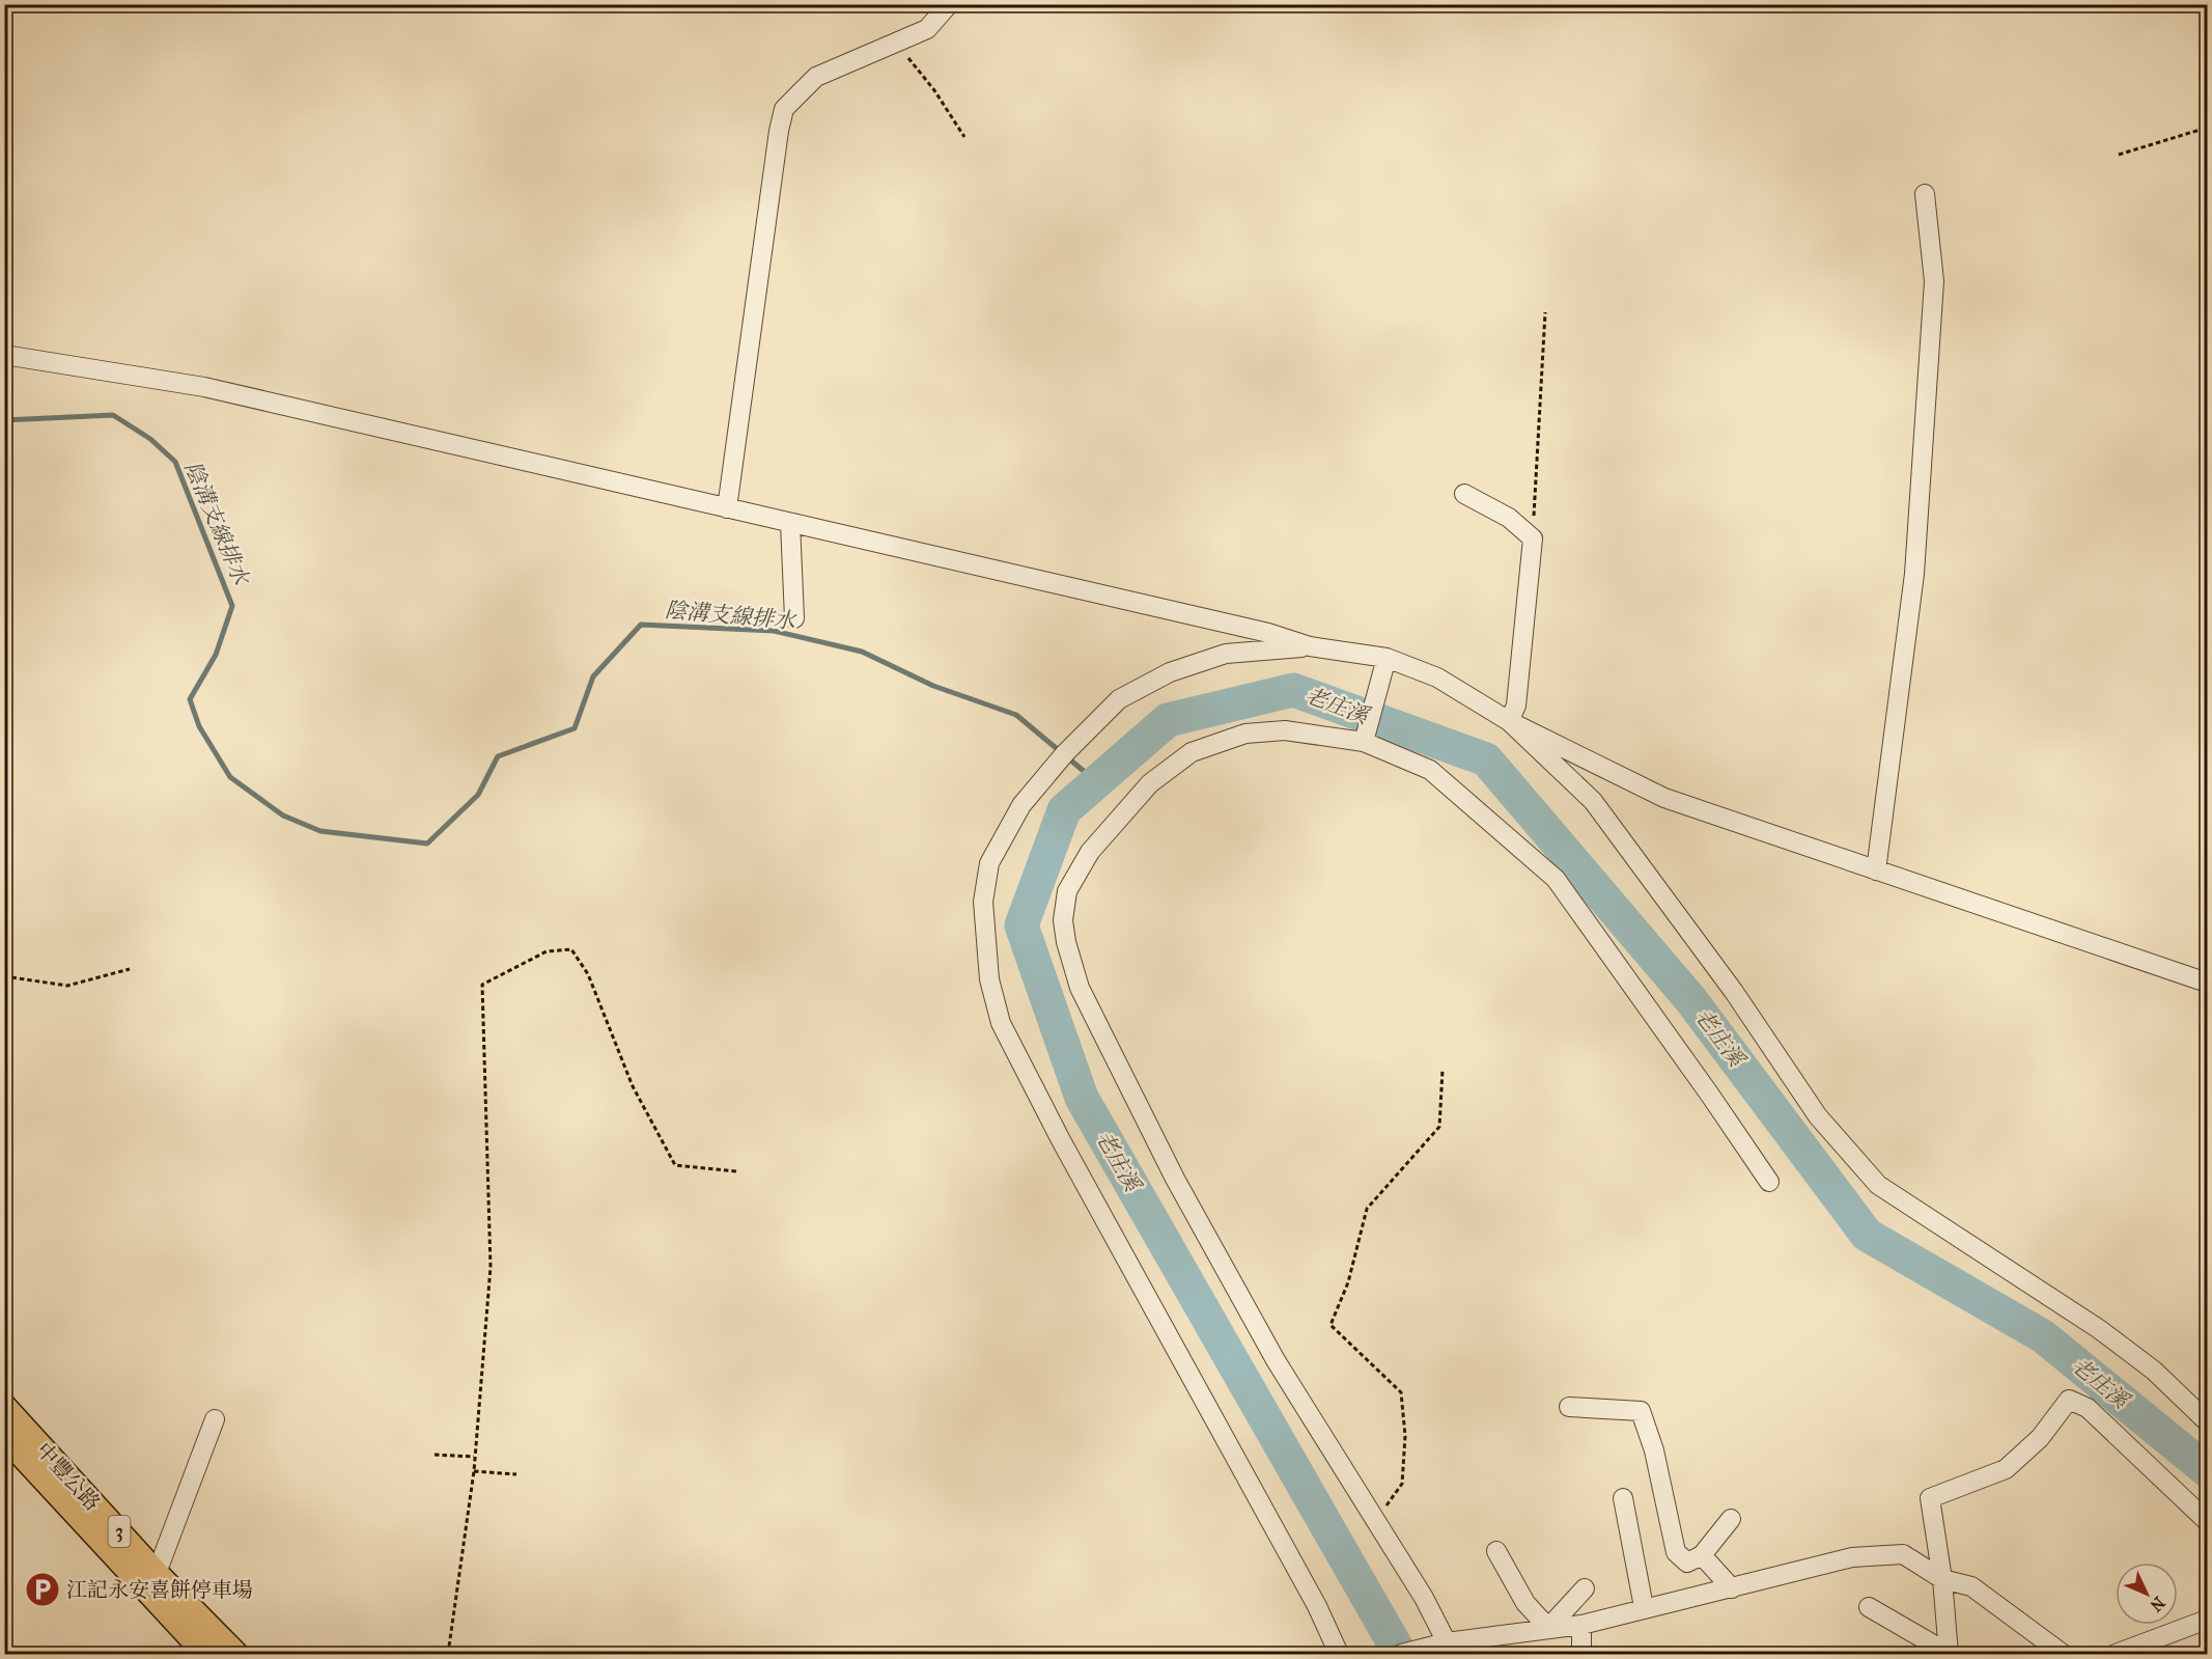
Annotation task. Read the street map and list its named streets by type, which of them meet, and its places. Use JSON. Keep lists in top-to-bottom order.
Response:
{
  "streets": {
    "main road": ["中豐公路", "3"]
  },
  "water": ["陰溝支線排水", "老庄溪"],
  "places": {
    "parking": ["江記永安喜餅停車場"]
  },
  "north": "bottom right"
}
